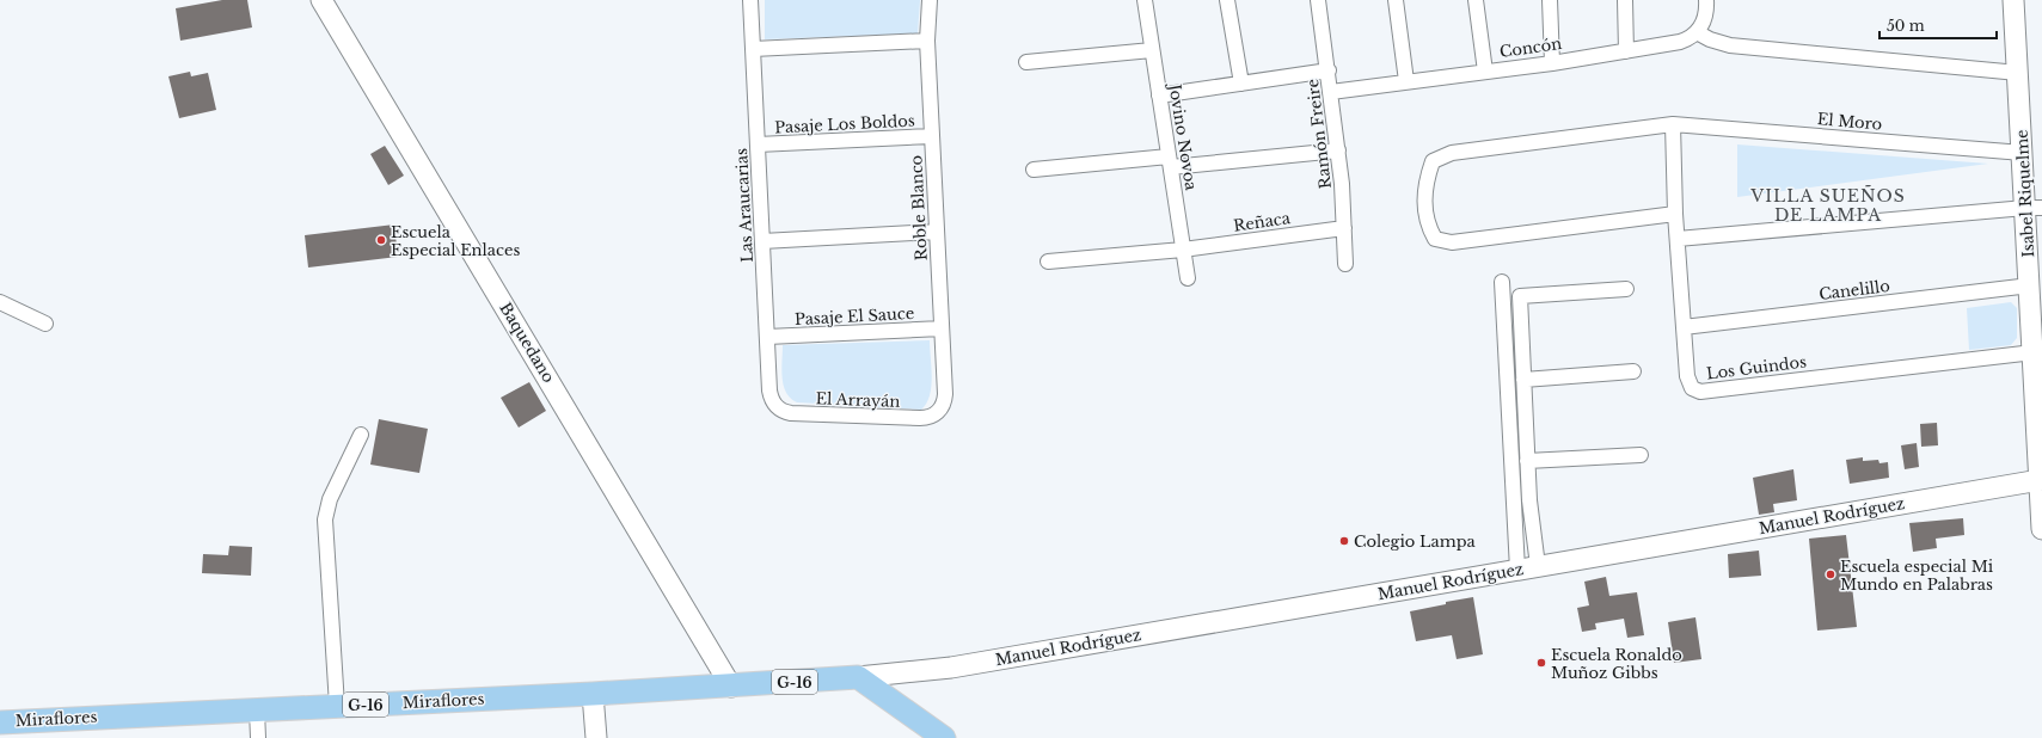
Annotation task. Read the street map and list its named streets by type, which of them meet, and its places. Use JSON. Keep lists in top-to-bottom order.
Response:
{
  "streets": {
    "main road": [
      "Isabel Riquelme",
      "Baquedano",
      "Manuel Rodríguez",
      "G-16",
      "Miraflores"
    ],
    "street": [
      "Concón",
      "El Moro",
      "Pasaje Los Boldos",
      "Ramón Freire",
      "Jovino Novoa",
      "Las Araucarias",
      "Roble Blanco",
      "Reñaca",
      "Canelillo",
      "Pasaje El Sauce",
      "Los Guindos",
      "El Arrayán"
    ]
  },
  "crossings": [
    ["Concón", "Ramón Freire"],
    ["El Moro", "Isabel Riquelme"],
    ["El Moro", "Los Guindos"],
    ["Pasaje Los Boldos", "Las Araucarias"],
    ["Pasaje Los Boldos", "Roble Blanco"],
    ["Ramón Freire", "Reñaca"],
    ["Jovino Novoa", "Reñaca"],
    ["Isabel Riquelme", "Canelillo"],
    ["Isabel Riquelme", "Los Guindos"],
    ["Isabel Riquelme", "Manuel Rodríguez"],
    ["Las Araucarias", "Pasaje El Sauce"],
    ["Las Araucarias", "El Arrayán"],
    ["Roble Blanco", "Pasaje El Sauce"],
    ["Roble Blanco", "El Arrayán"],
    ["Canelillo", "Los Guindos"],
    ["Baquedano", "Miraflores"],
    ["Manuel Rodríguez", "Miraflores"]
  ],
  "districts": ["VILLA SUEÑOS DE LAMPA"],
  "places": [
    "Escuela Especial Enlaces",
    "Colegio Lampa",
    "Escuela especial Mi Mundo en Palabras",
    "Escuela Ronaldo Muñoz Gibbs"
  ],
  "scale_bar": "50 m"
}
